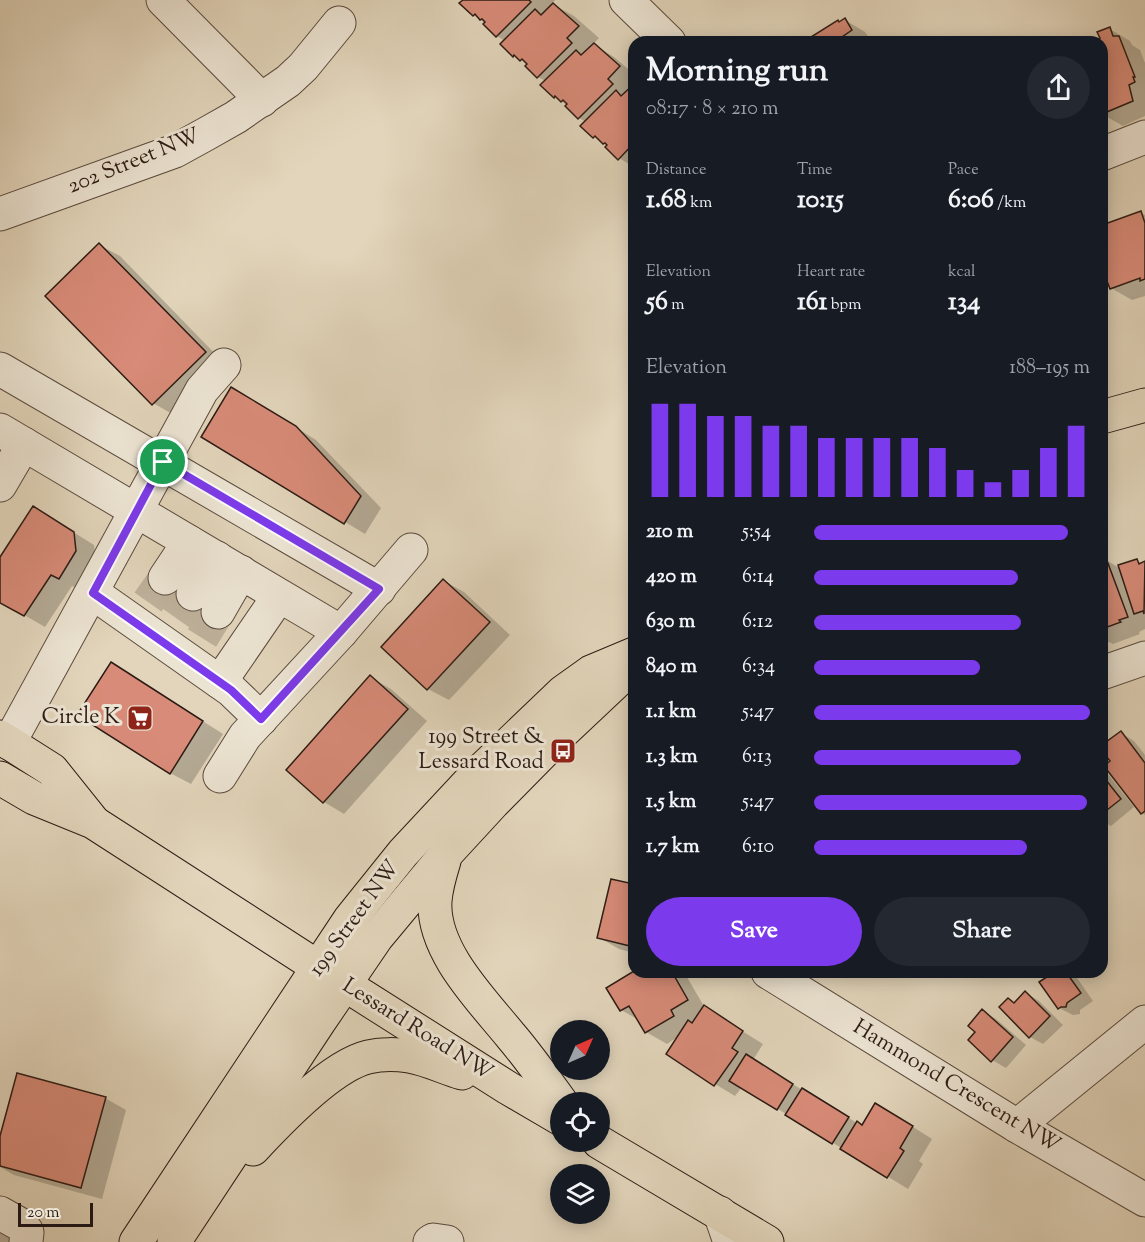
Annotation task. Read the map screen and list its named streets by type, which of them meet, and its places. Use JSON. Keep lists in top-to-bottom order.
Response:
{
  "streets": {
    "main road": ["199 Street NW", "Lessard Road NW"],
    "street": ["202 Street NW", "Hammond Crescent NW"]
  },
  "crossings": [
    ["199 Street NW", "Lessard Road NW"]
  ],
  "places": {
    "supermarket": ["Circle K"],
    "bus stop": ["199 Street & Lessard Road"]
  },
  "scale_bar": "20 m",
  "north": "top right",
  "page": {
    "heading": ["Morning run", "08:17 · 8 × 210 m"],
    "stats": [
      ["Distance", "1.68 km"],
      ["Time", "10:15"],
      ["Pace", "6:06 /km"],
      ["Elevation", "56 m"],
      ["Heart rate", "161 bpm"],
      ["kcal", "134"]
    ],
    "chart": ["Elevation", "188–195 m"],
    "list": [
      {
        "name": "210 m",
        "note": "5:54"
      },
      {
        "name": "420 m",
        "note": "6:14"
      },
      {
        "name": "630 m",
        "note": "6:12"
      },
      {
        "name": "840 m",
        "note": "6:34"
      },
      {
        "name": "1.1 km",
        "note": "5:47"
      },
      {
        "name": "1.3 km",
        "note": "6:13"
      },
      {
        "name": "1.5 km",
        "note": "5:47"
      },
      {
        "name": "1.7 km",
        "note": "6:10"
      }
    ],
    "buttons": ["Save", "Share"],
    "scale": "20 m"
  }
}
